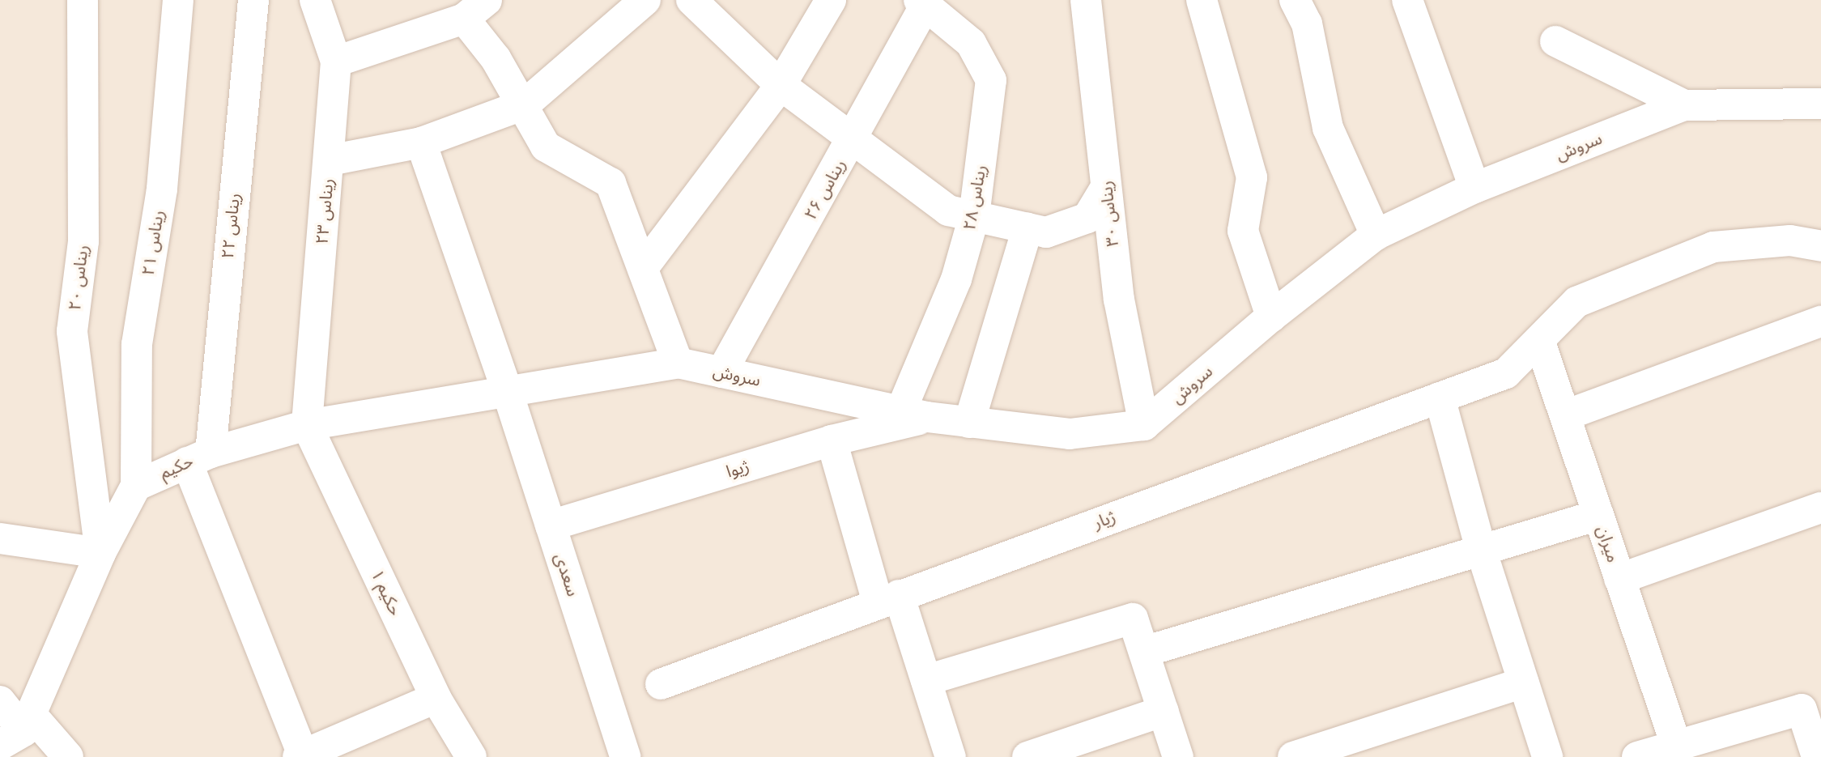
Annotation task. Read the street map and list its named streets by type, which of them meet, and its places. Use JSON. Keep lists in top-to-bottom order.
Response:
{
  "streets": {
    "street": [
      "سروش",
      "ریناس ۲۶",
      "ریناس ۲۸",
      "ریناس ۲۳",
      "ریناس ۳۰",
      "ریناس ۲۲",
      "ریناس ۲۱",
      "ریناس ۲۰",
      "حکیم",
      "ژیوا",
      "ژیار",
      "میران",
      "سعدی",
      "حکیم ۱"
    ]
  },
  "crossings": [
    ["سروش", "ریناس ۲۶"],
    ["سروش", "ریناس ۲۸"],
    ["سروش", "ریناس ۳۰"],
    ["سروش", "حکیم"],
    ["سروش", "ژیوا"],
    ["سروش", "سعدی"],
    ["ریناس ۲۶", "ریناس ۲۸"],
    ["ریناس ۲۸", "ژیوا"],
    ["ریناس ۲۳", "حکیم"],
    ["ریناس ۲۳", "حکیم ۱"],
    ["ریناس ۲۲", "حکیم"],
    ["ریناس ۲۱", "حکیم"],
    ["حکیم", "سعدی"],
    ["حکیم", "حکیم ۱"],
    ["ژیوا", "سعدی"],
    ["ژیار", "میران"]
  ]
}
